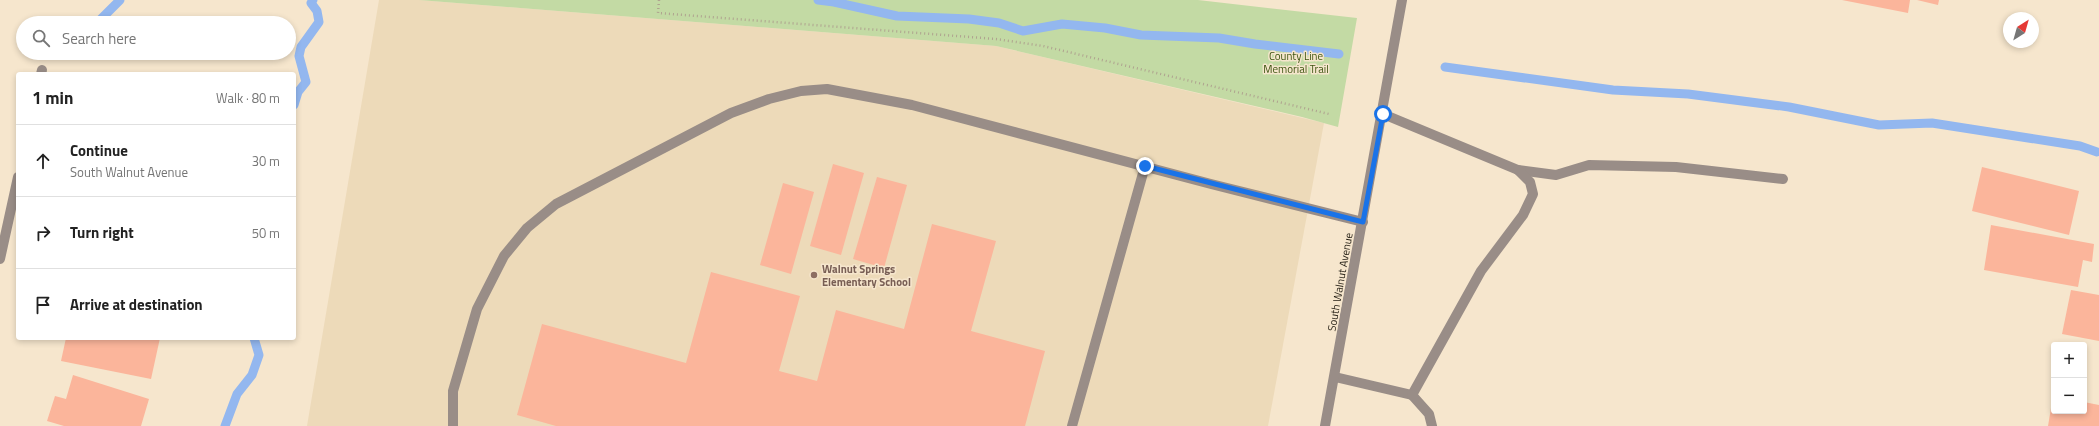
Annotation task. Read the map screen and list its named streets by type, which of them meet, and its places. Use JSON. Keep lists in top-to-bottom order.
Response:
{
  "streets": {
    "street": ["South Walnut Avenue"]
  },
  "parks": ["County Line Memorial Trail"],
  "places": ["Walnut Springs Elementary School"],
  "north": "top right",
  "page": {
    "search": "Search here",
    "heading": ["1 min", "Walk · 80 m"],
    "list": [
      ["Continue", "South Walnut Avenue", "30 m"],
      ["Turn right", "50 m"],
      "Arrive at destination"
    ],
    "map_buttons": ["+", "−"]
  }
}
